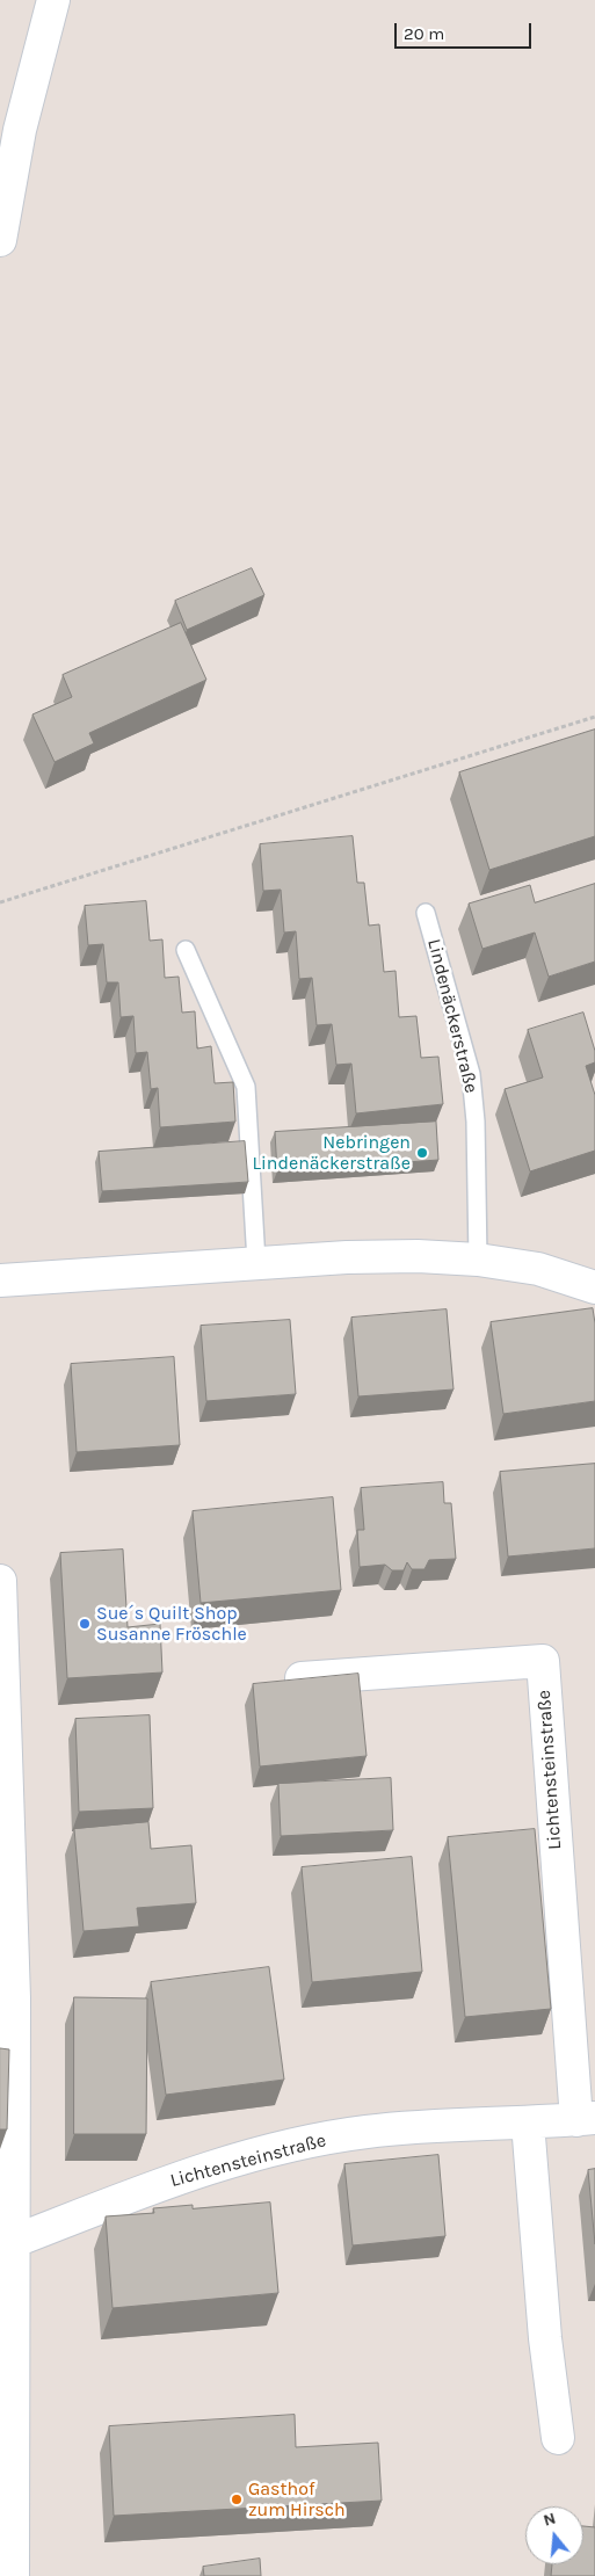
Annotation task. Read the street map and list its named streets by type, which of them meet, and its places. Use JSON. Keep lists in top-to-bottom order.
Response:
{
  "streets": {
    "street": ["Lichtensteinstraße"],
    "lane": ["Lindenäckerstraße"]
  },
  "places": ["Nebringen Lindenäckerstraße", "Sue´s Quilt Shop Susanne Fröschle", "Gasthof zum Hirsch"],
  "scale_bar": "20 m",
  "north": "top"
}
